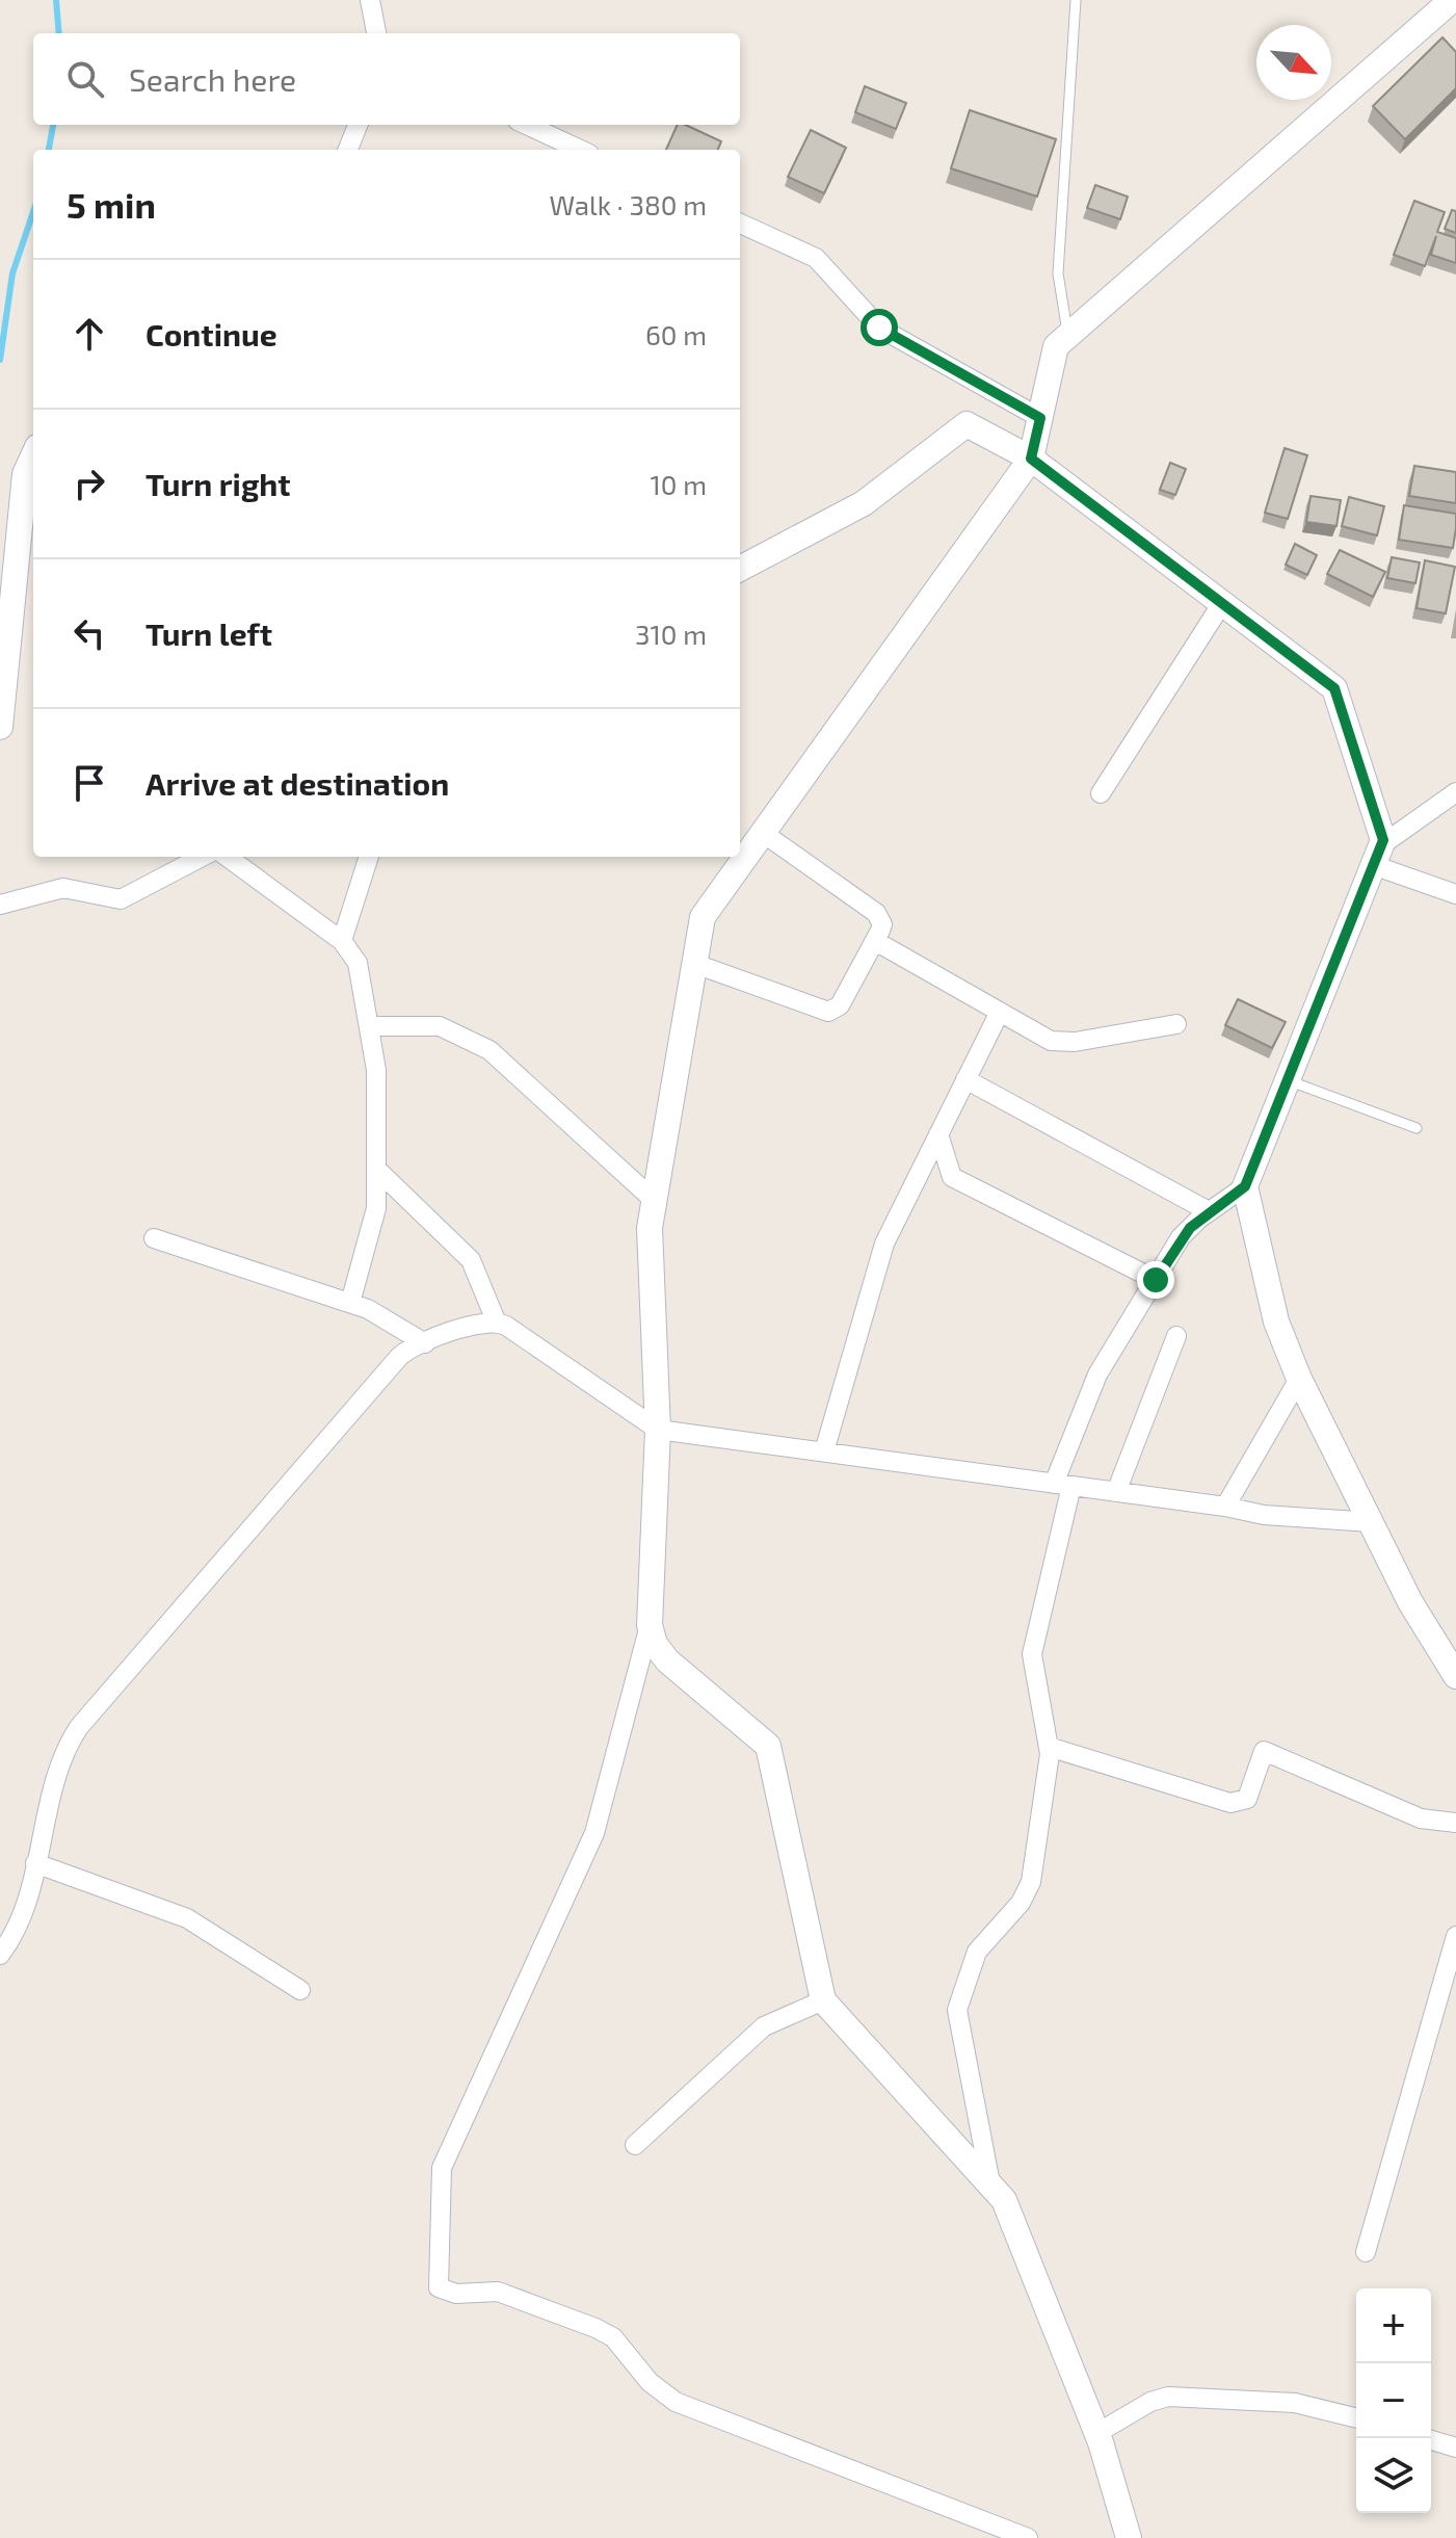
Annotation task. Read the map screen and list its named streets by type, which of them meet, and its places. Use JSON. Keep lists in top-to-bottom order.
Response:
{
  "north": "bottom right",
  "page": {
    "search": "Search here",
    "heading": ["5 min", "Walk · 380 m"],
    "list": [
      ["Continue", "60 m"],
      ["Turn right", "10 m"],
      ["Turn left", "310 m"],
      "Arrive at destination"
    ],
    "map_buttons": ["+", "−"]
  }
}
